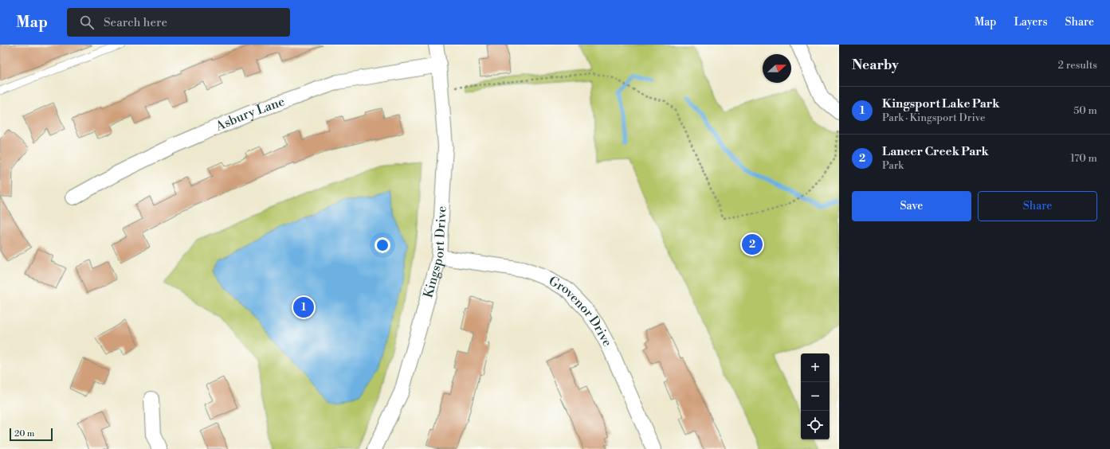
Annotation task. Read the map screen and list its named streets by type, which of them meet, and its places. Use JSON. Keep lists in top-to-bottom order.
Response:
{
  "streets": {
    "street": ["Asbury Lane", "Kingsport Drive", "Grovenor Drive"]
  },
  "crossings": [
    ["Asbury Lane", "Kingsport Drive"],
    ["Kingsport Drive", "Grovenor Drive"]
  ],
  "scale_bar": "20 m",
  "north": "right",
  "page": {
    "header": "Map",
    "search": "Search here",
    "nav": ["Map", "Layers", "Share"],
    "heading": ["Nearby", "2 results"],
    "list": [
      {
        "mark": "1",
        "name": "Kingsport Lake Park",
        "note": "Park · Kingsport Drive",
        "value": "50 m"
      },
      {
        "mark": "2",
        "name": "Lancer Creek Park",
        "note": "Park",
        "value": "170 m"
      }
    ],
    "buttons": ["Save", "Share"],
    "pins": ["2", "1"],
    "map_buttons": ["+", "−"],
    "scale": "20 m"
  }
}
